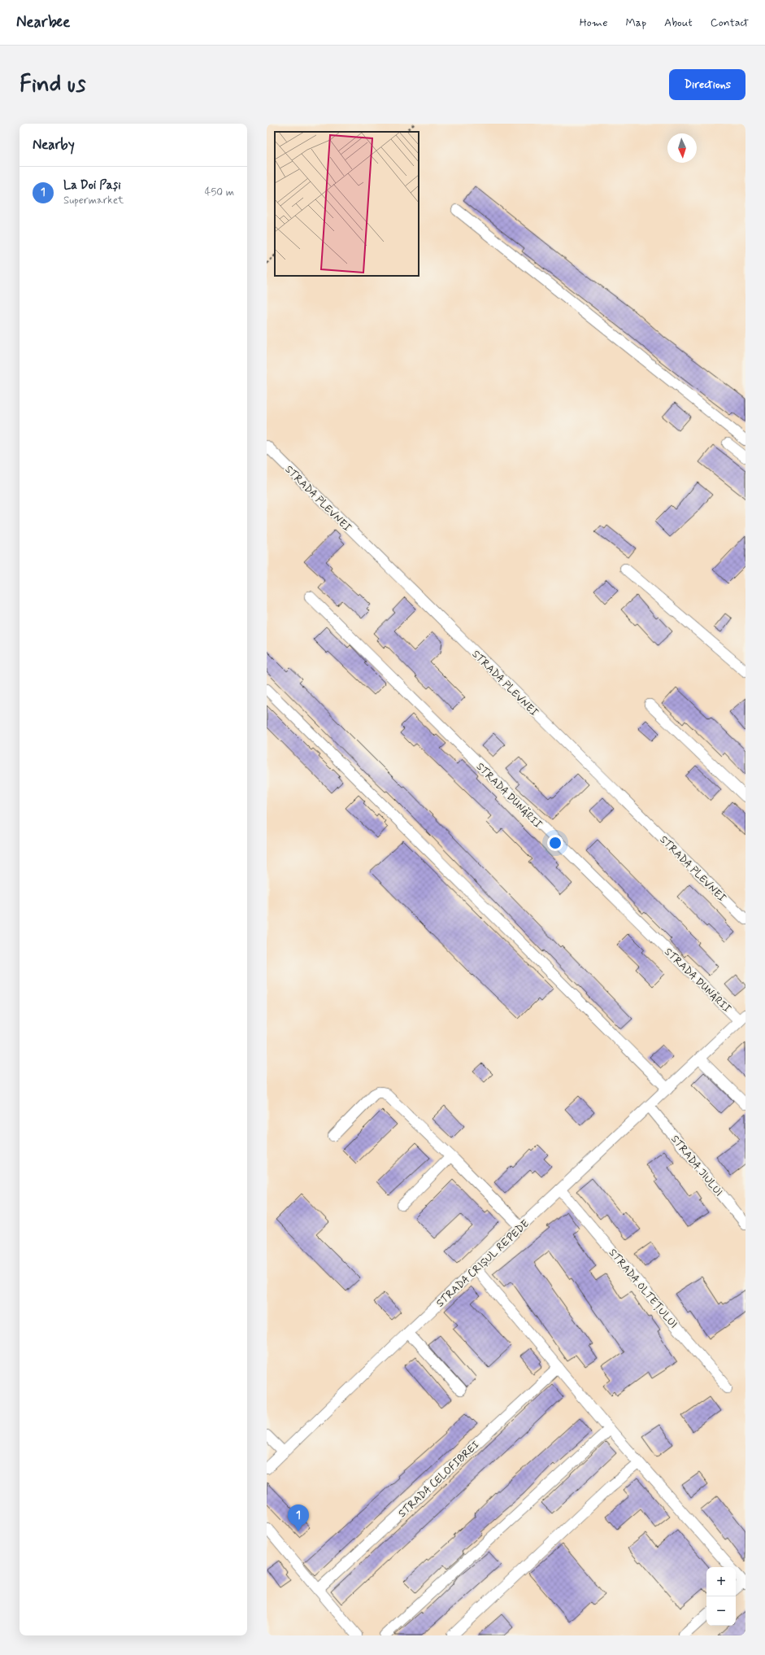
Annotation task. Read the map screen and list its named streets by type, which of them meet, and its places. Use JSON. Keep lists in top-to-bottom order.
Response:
{
  "streets": {
    "street": [
      "STRADA PLEVNEI",
      "STRADA DUNĂRII",
      "STRADA JIULUI",
      "STRADA CRIȘUL REPEDE",
      "STRADA OLTEȚULUI",
      "STRADA CELOFIBREI"
    ]
  },
  "crossings": [
    ["STRADA DUNĂRII", "STRADA CRIȘUL REPEDE"],
    ["STRADA JIULUI", "STRADA CRIȘUL REPEDE"],
    ["STRADA CRIȘUL REPEDE", "STRADA OLTEȚULUI"]
  ],
  "north": "bottom",
  "page": {
    "header": "Nearbee",
    "nav": [
      "Home",
      "Map",
      "About",
      "Contact"
    ],
    "buttons": "Directions",
    "title": "Find us",
    "heading": "Nearby",
    "list": [
      {
        "mark": "1",
        "name": "La Doi Pași",
        "note": "Supermarket",
        "value": "450 m"
      }
    ],
    "pins": "1",
    "map_buttons": ["+", "−"]
  }
}
